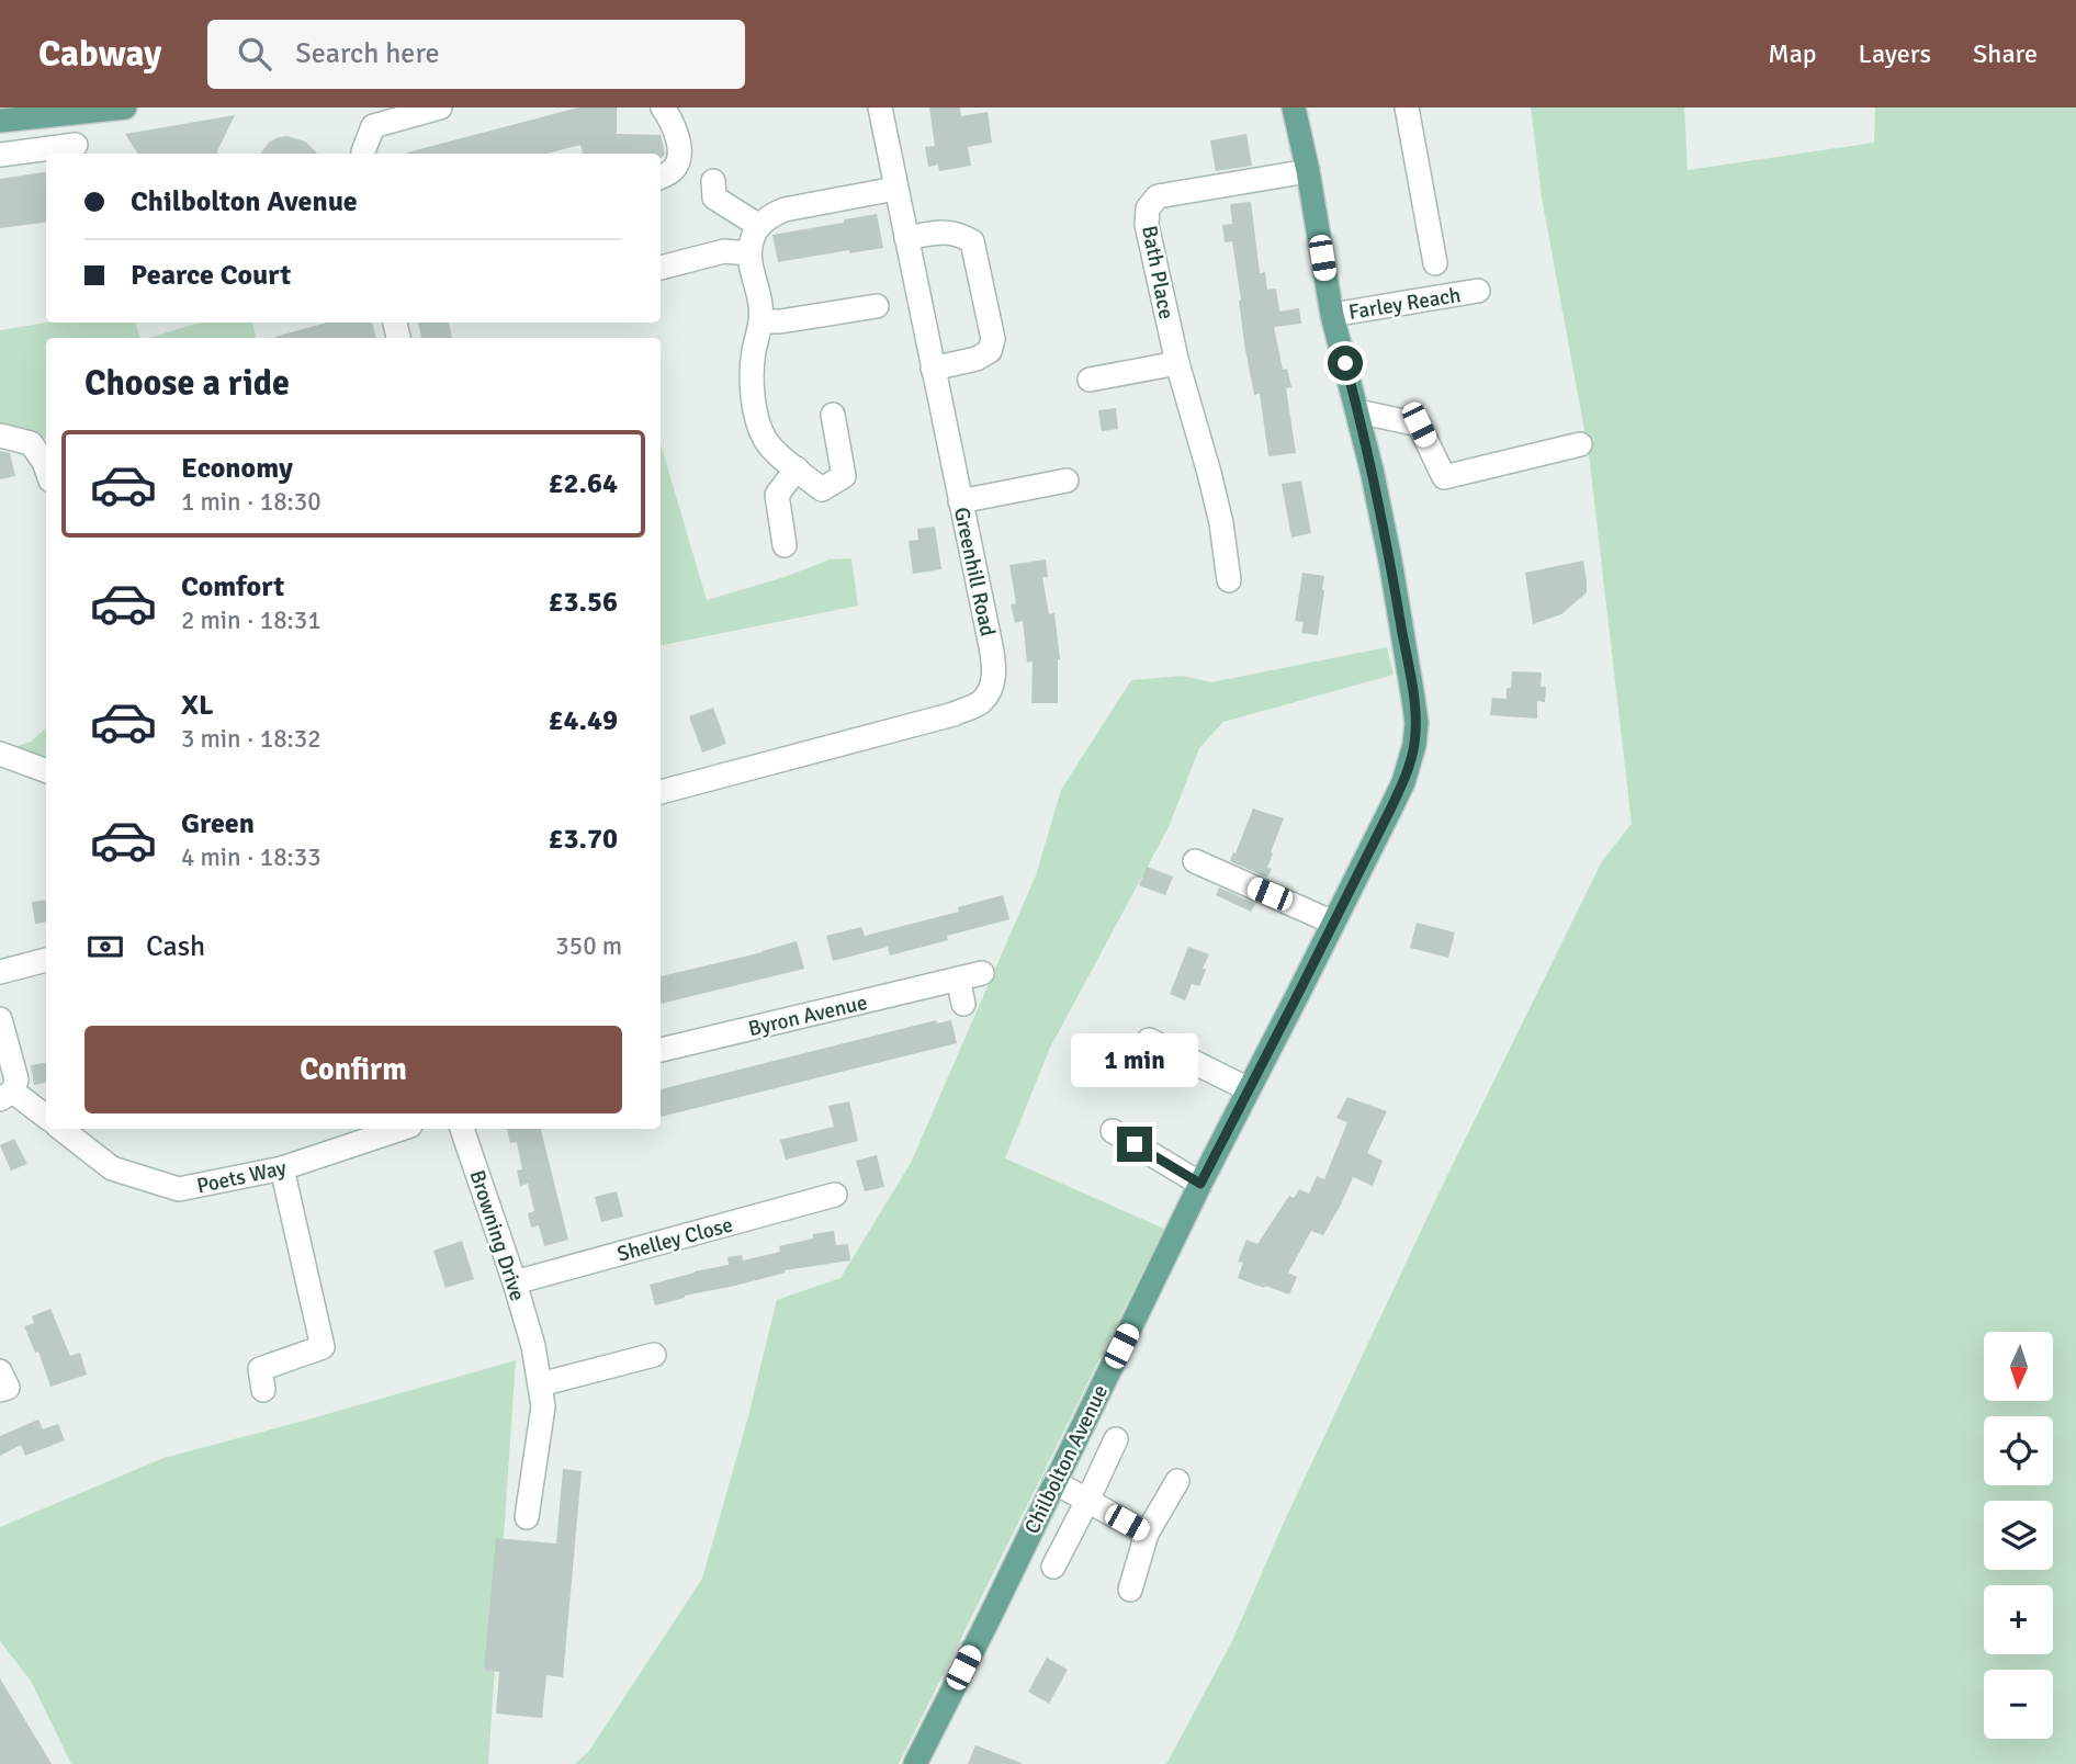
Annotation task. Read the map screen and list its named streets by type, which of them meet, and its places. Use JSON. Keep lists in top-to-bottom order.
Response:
{
  "streets": {
    "main road": ["Chilbolton Avenue"],
    "street": [
      "Bath Place",
      "Farley Reach",
      "Greenhill Road",
      "Byron Avenue",
      "Poets Way",
      "Browning Drive",
      "Shelley Close"
    ]
  },
  "crossings": [
    ["Bath Place", "Chilbolton Avenue"],
    ["Farley Reach", "Chilbolton Avenue"],
    ["Browning Drive", "Shelley Close"]
  ],
  "north": "bottom",
  "page": {
    "header": "Cabway",
    "search": "Search here",
    "nav": ["Map", "Layers", "Share"],
    "banner": ["Chilbolton Avenue", "Pearce Court"],
    "heading": "Choose a ride",
    "list": [
      {
        "name": "Economy",
        "note": "1 min · 18:30",
        "value": "£2.64"
      },
      {
        "name": "Comfort",
        "note": "2 min · 18:31",
        "value": "£3.56"
      },
      {
        "name": "XL",
        "note": "3 min · 18:32",
        "value": "£4.49"
      },
      {
        "name": "Green",
        "note": "4 min · 18:33",
        "value": "£3.70"
      }
    ],
    "pay": ["Cash", "350 m"],
    "buttons": "Confirm",
    "bubble": "1 min",
    "map_buttons": ["+", "−"]
  }
}
